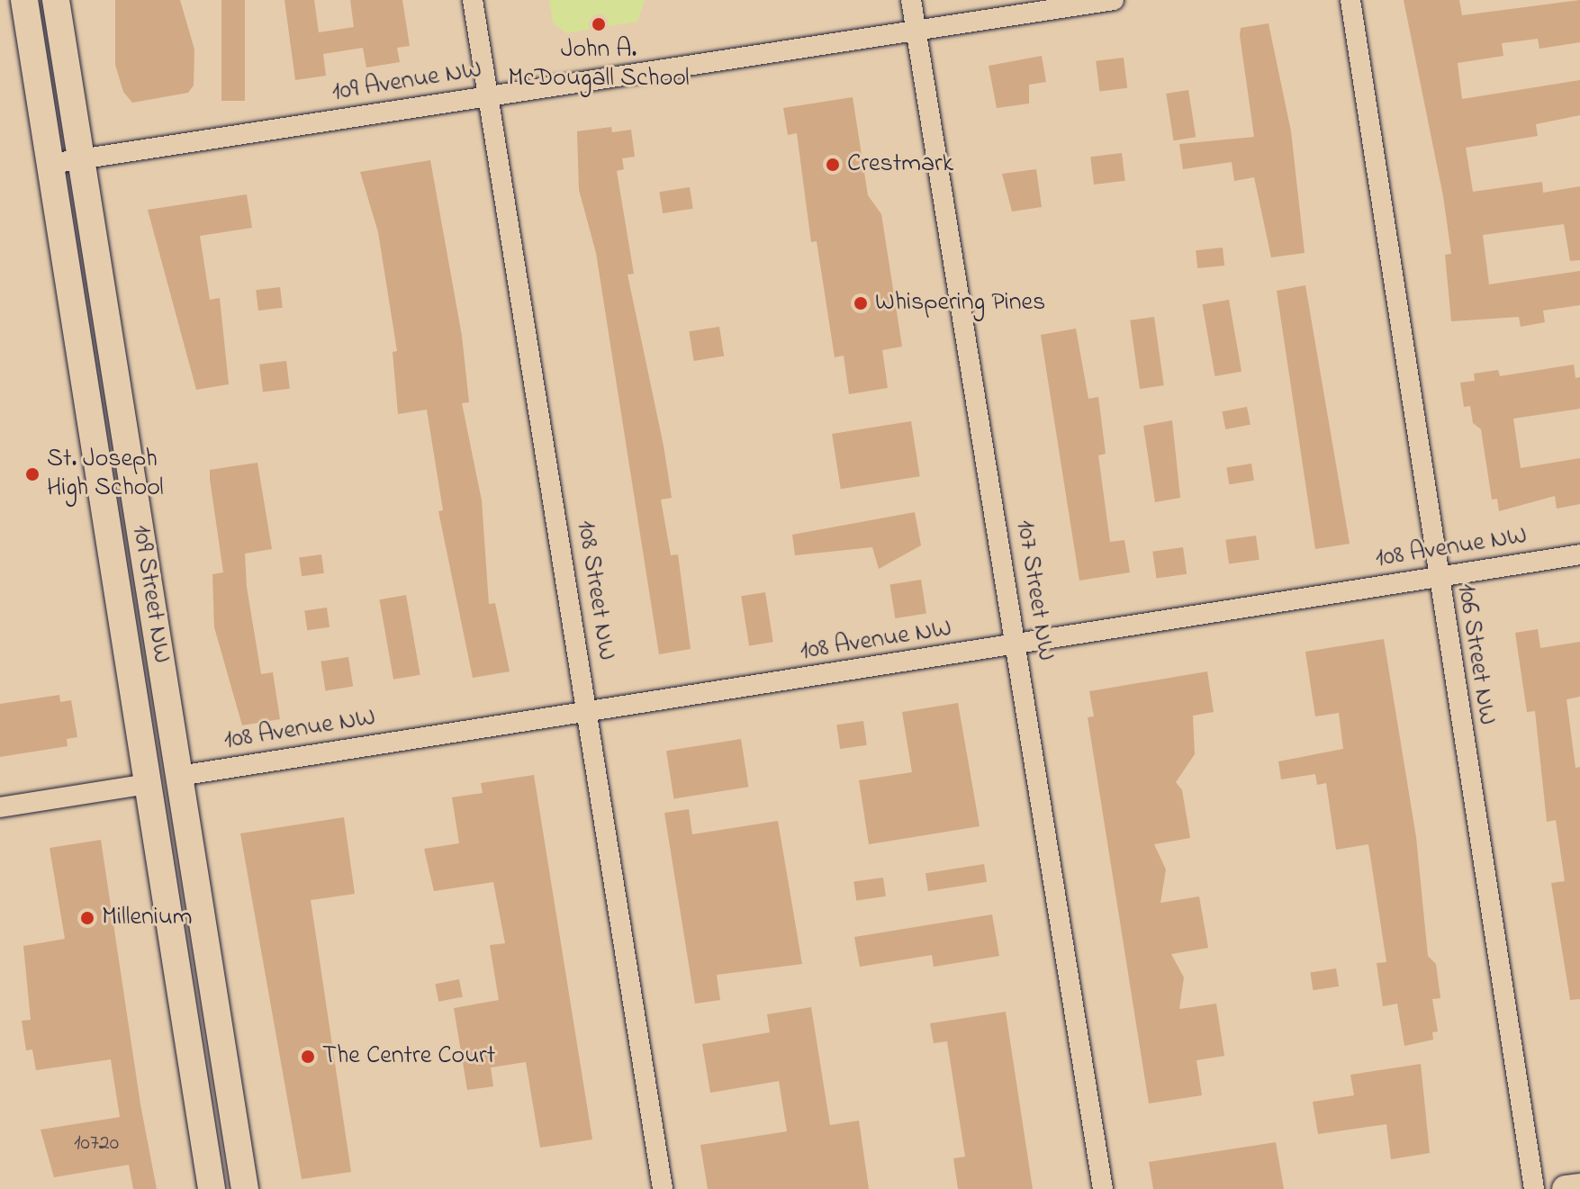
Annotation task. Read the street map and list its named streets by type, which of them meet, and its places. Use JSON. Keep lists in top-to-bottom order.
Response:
{
  "streets": {
    "main road": ["109 Street NW"],
    "street": [
      "109 Avenue NW",
      "108 Avenue NW",
      "108 Street NW",
      "107 Street NW",
      "106 Street NW"
    ]
  },
  "crossings": [
    ["109 Avenue NW", "108 Street NW"],
    ["109 Avenue NW", "107 Street NW"],
    ["109 Avenue NW", "109 Street NW"],
    ["108 Avenue NW", "108 Street NW"],
    ["108 Avenue NW", "107 Street NW"],
    ["108 Avenue NW", "109 Street NW"],
    ["108 Avenue NW", "106 Street NW"]
  ],
  "places": [
    "John A. McDougall School",
    "Crestmark",
    "Whispering Pines",
    "St. Joseph High School",
    "Millenium",
    "The Centre Court"
  ],
  "house_numbers": ["10720"]
}
